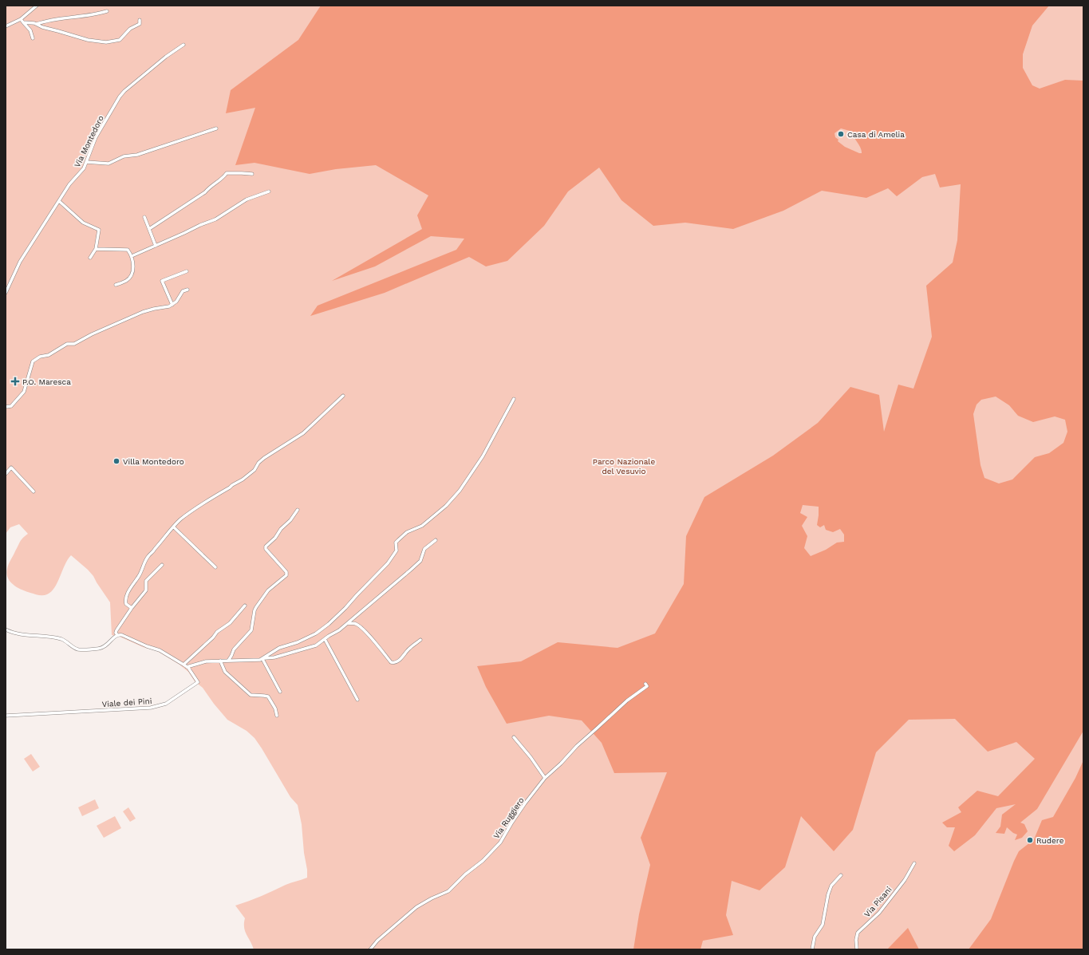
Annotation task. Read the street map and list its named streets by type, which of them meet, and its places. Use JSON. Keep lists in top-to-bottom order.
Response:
{
  "streets": {
    "street": [
      "Via Montedoro",
      "Viale dei Pini",
      "Via Ruggiero",
      "Via Pisani"
    ]
  },
  "parks": ["Parco Nazionale del Vesuvio"],
  "places": {
    "other": ["Casa di Amelia", "Villa Montedoro", "Rudere"],
    "health": ["P.O. Maresca"]
  }
}
